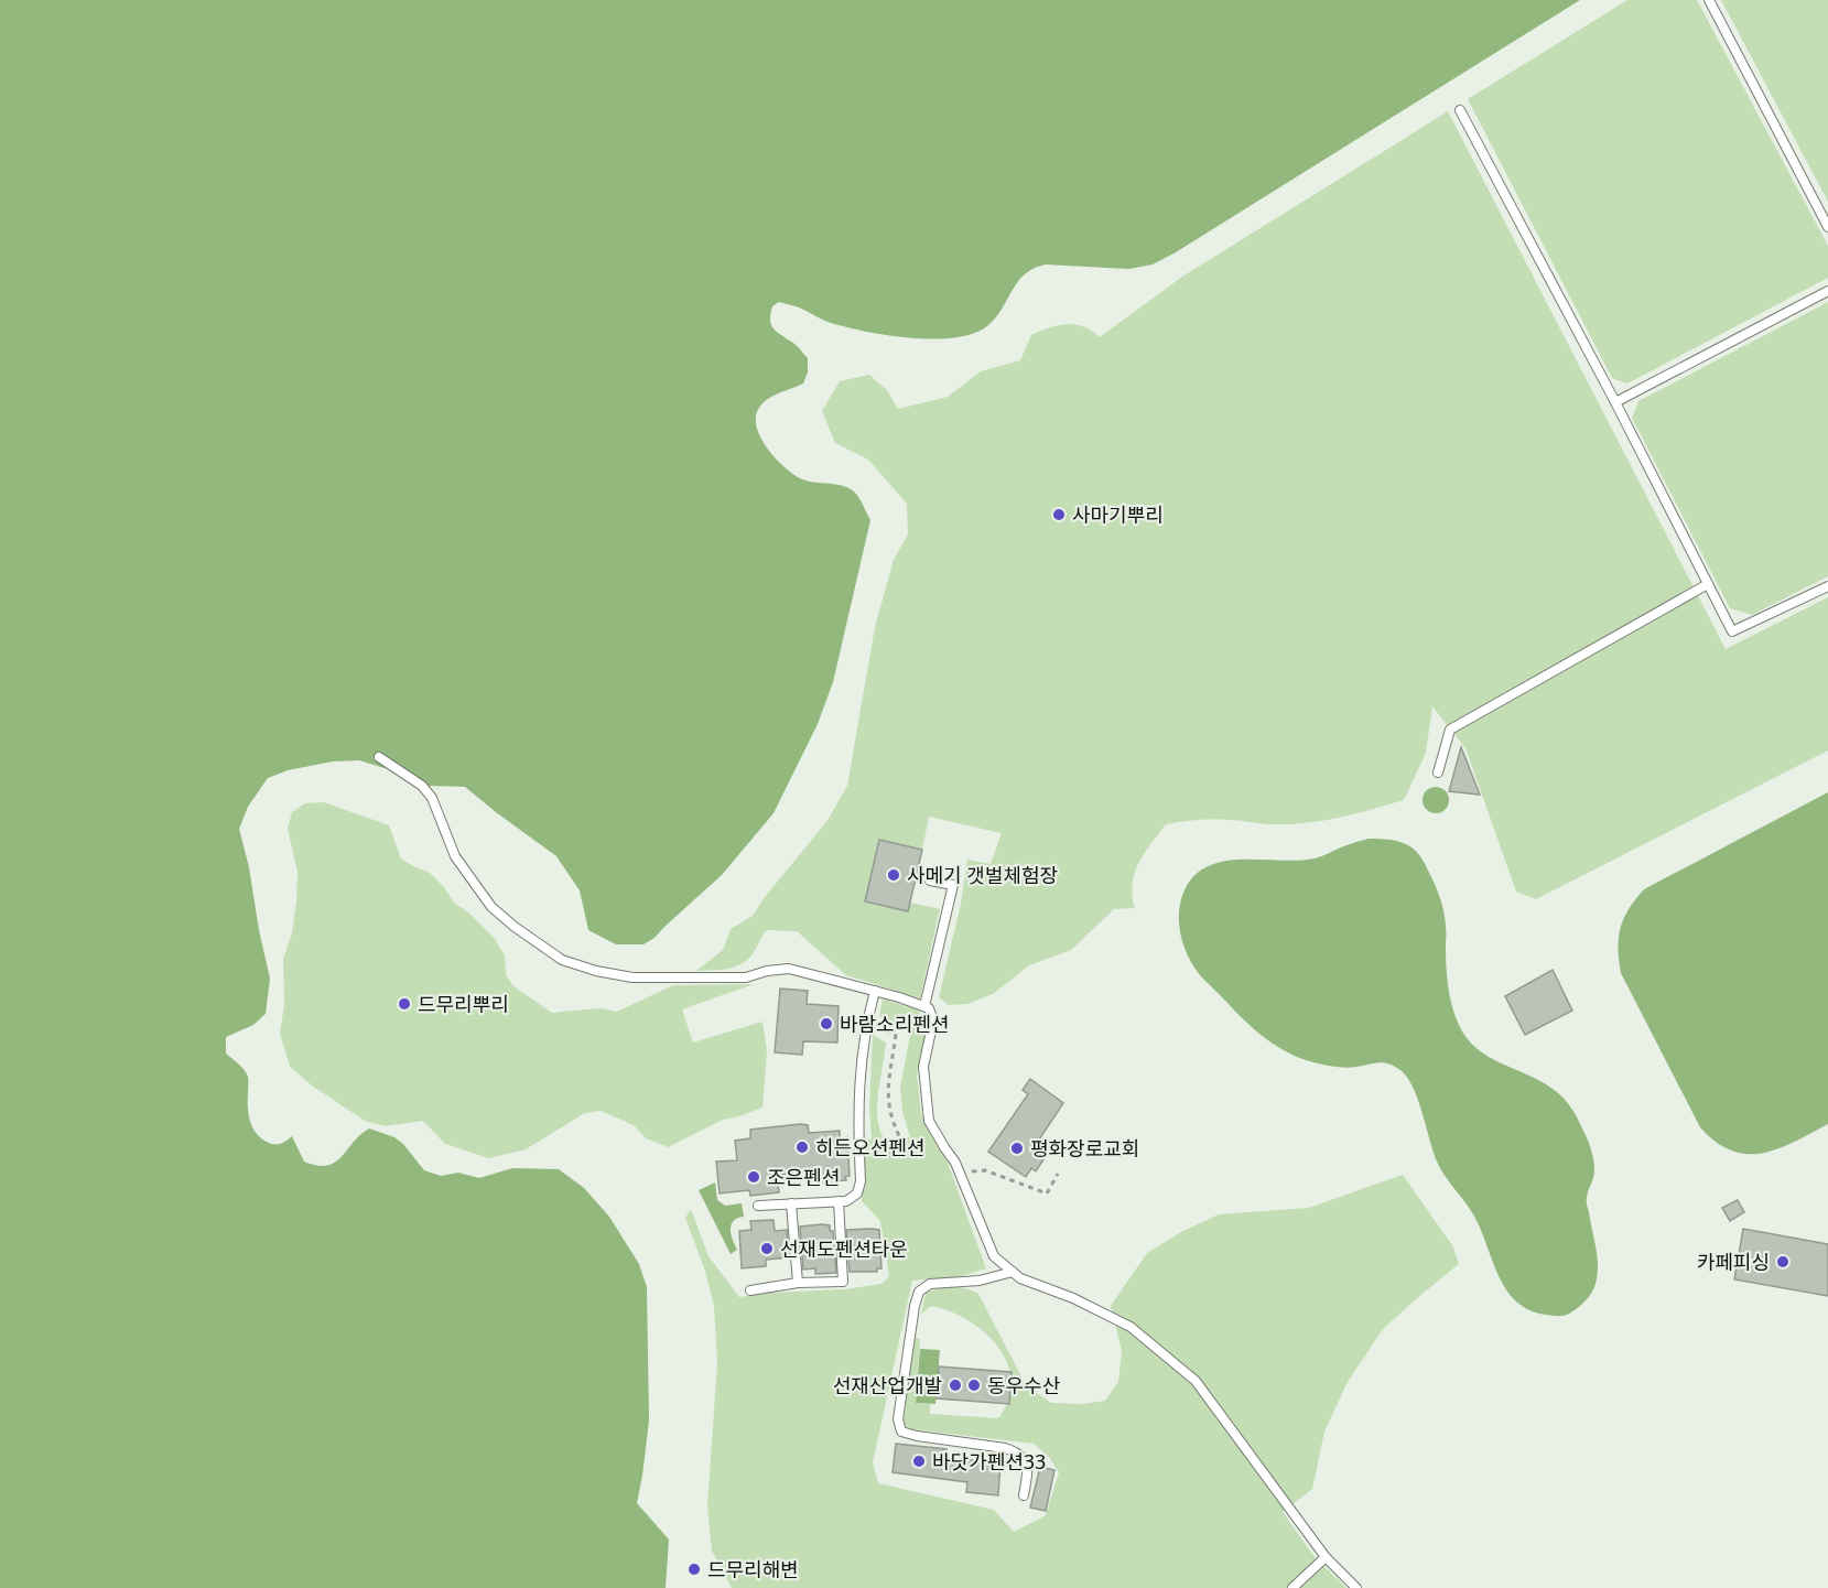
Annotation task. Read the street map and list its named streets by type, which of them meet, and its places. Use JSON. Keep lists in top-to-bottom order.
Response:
{
  "places": [
    "사마기뿌리",
    "사메기 갯벌체험장",
    "드무리뿌리",
    "바람소리펜션",
    "히든오션펜션",
    "평화장로교회",
    "조은펜션",
    "선재도펜션타운",
    "카페피싱",
    "선재산업개발",
    "동우수산",
    "바닷가펜션33",
    "드무리해변"
  ]
}
